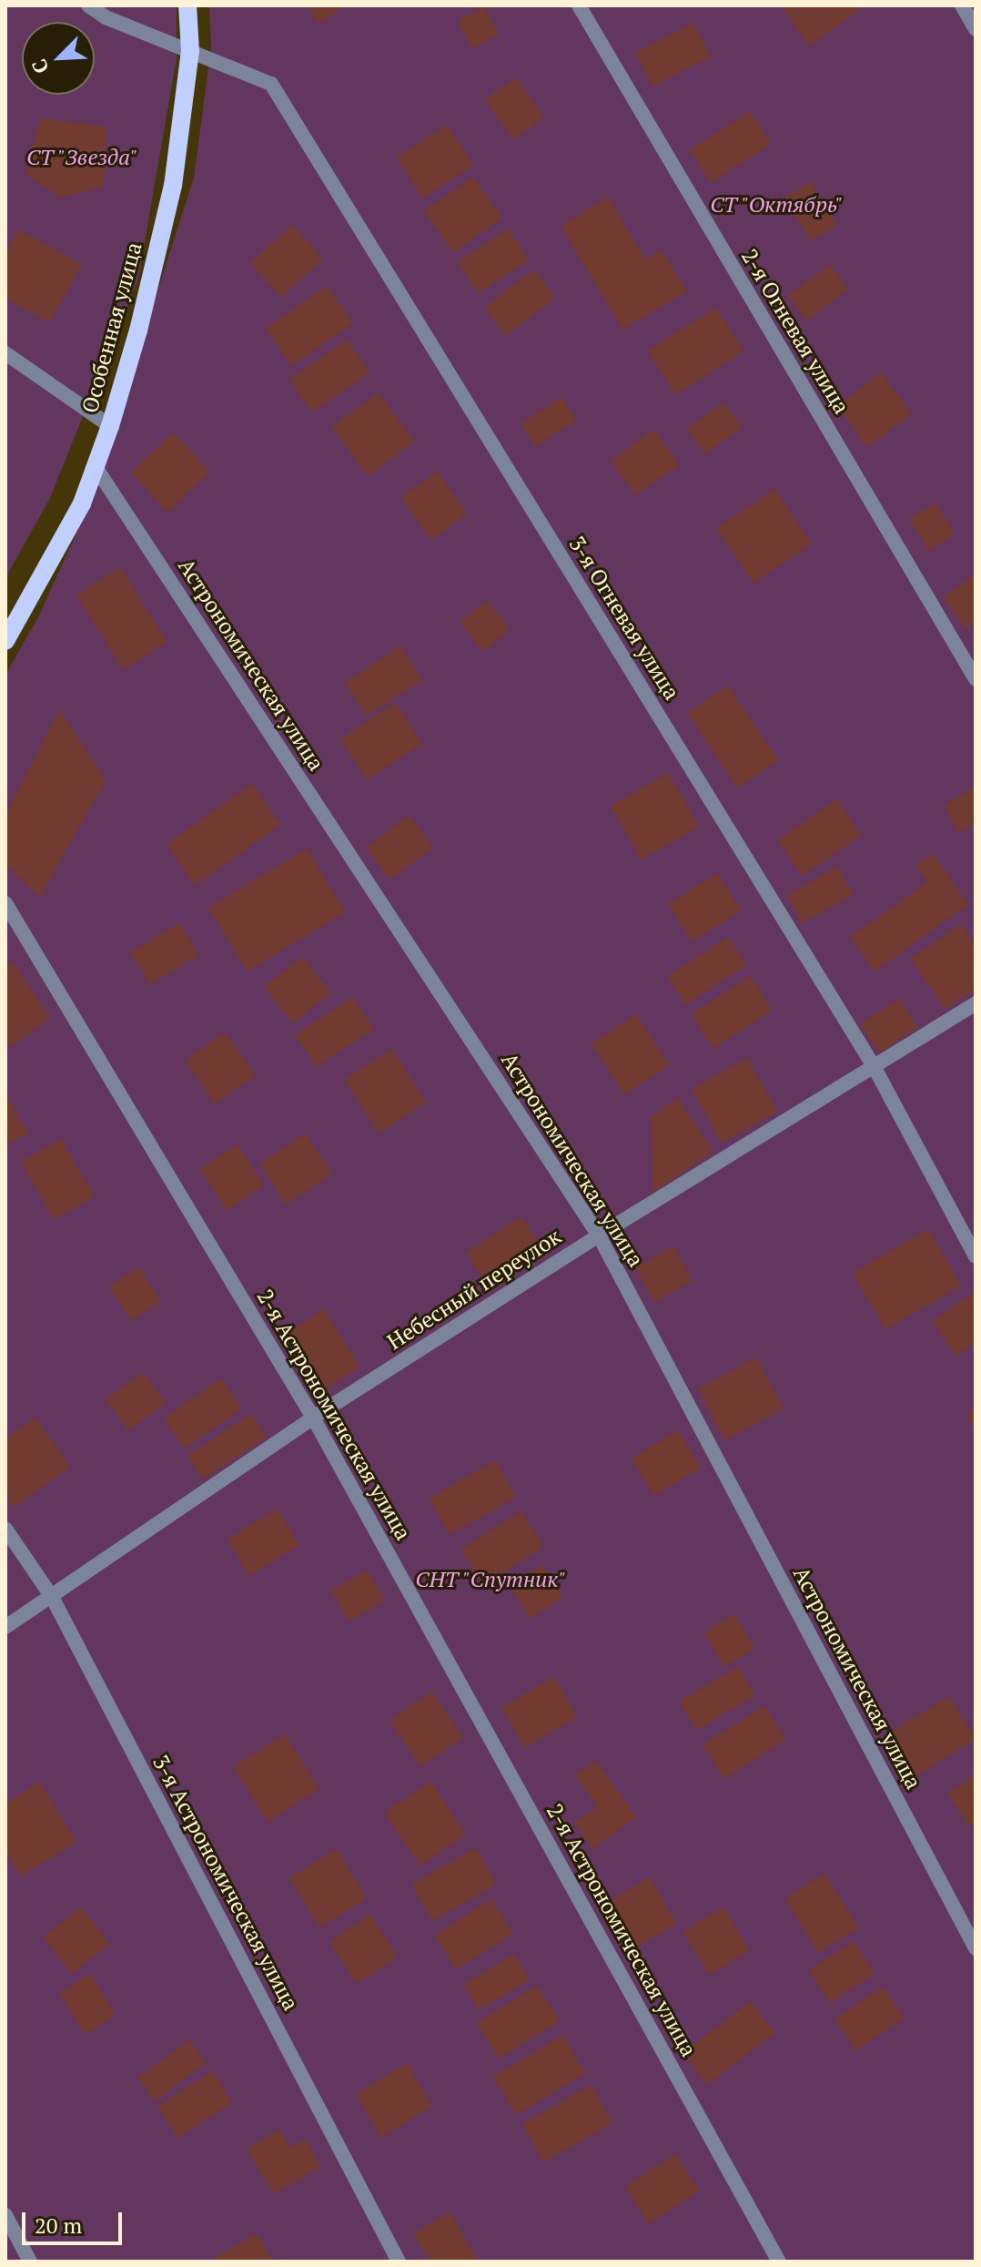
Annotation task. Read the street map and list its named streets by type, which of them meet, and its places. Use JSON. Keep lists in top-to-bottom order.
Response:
{
  "streets": {
    "main road": ["Особенная улица"],
    "lane": [
      "2-я Огневая улица",
      "3-я Огневая улица",
      "Астрономическая улица",
      "Небесный переулок",
      "2-я Астрономическая улица",
      "3-я Астрономическая улица"
    ]
  },
  "crossings": [
    ["Особенная улица", "3-я Огневая улица"],
    ["Особенная улица", "Астрономическая улица"],
    ["3-я Огневая улица", "Небесный переулок"],
    ["Астрономическая улица", "Небесный переулок"],
    ["Небесный переулок", "2-я Астрономическая улица"],
    ["Небесный переулок", "3-я Астрономическая улица"]
  ],
  "parks": ["СТ \"Звезда\"", "СТ \"Октябрь\"", "СНТ \"Спутник\""],
  "scale_bar": "20 m",
  "north": "bottom left"
}
